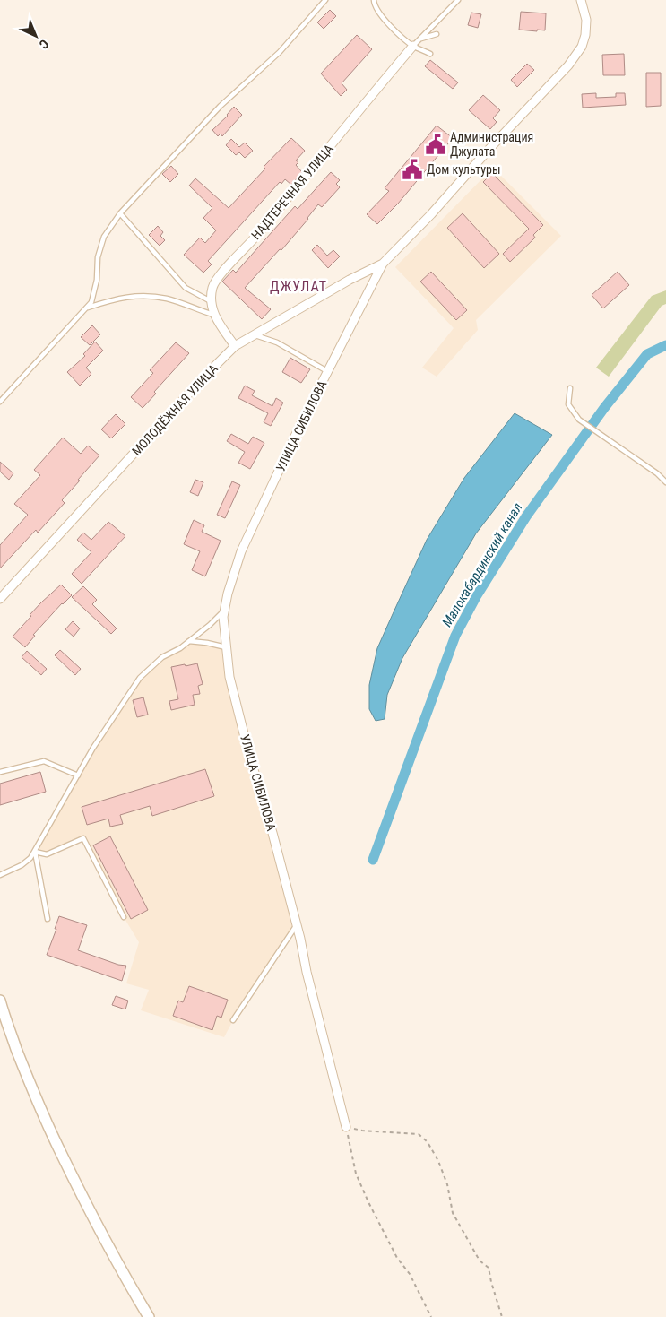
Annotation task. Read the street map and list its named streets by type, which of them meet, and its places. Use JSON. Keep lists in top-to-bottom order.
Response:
{
  "streets": {
    "street": ["НАДТЕРЕЧНАЯ УЛИЦА", "МОЛОДЁЖНАЯ УЛИЦА", "УЛИЦА СИБИЛОВА"]
  },
  "crossings": [
    ["МОЛОДЁЖНАЯ УЛИЦА", "УЛИЦА СИБИЛОВА"]
  ],
  "districts": ["ДЖУЛАТ"],
  "water": ["Малокабардинский канал"],
  "places": {
    "public building": ["Администрация Джулата", "Дом культуры"]
  },
  "north": "bottom right"
}
